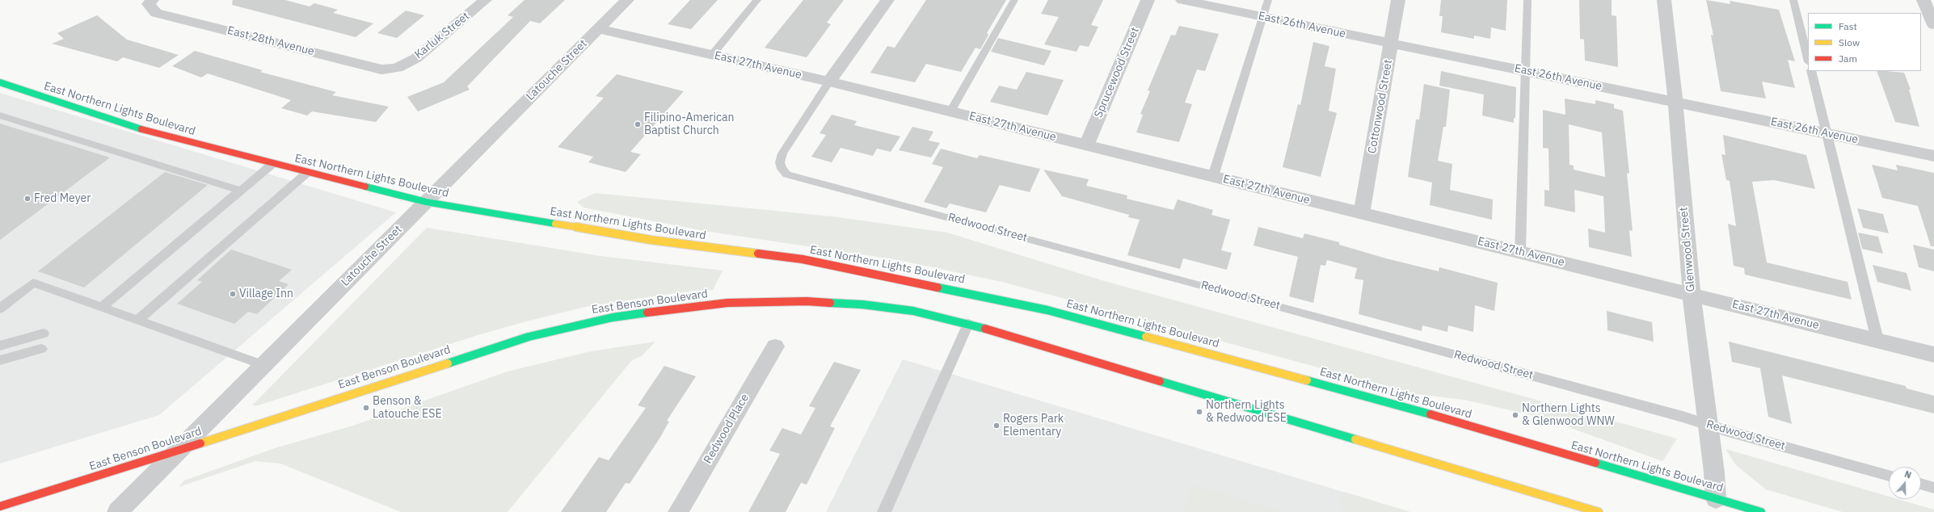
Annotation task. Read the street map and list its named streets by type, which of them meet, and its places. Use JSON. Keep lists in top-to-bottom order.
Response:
{
  "streets": {
    "main road": ["East Northern Lights Boulevard", "East Benson Boulevard"],
    "street": [
      "East 26th Avenue",
      "Karluk Street",
      "East 28th Avenue",
      "East 27th Avenue",
      "Latouche Street",
      "Sprucewood Street",
      "Cottonwood Street",
      "Redwood Street",
      "Glenwood Street",
      "Redwood Place"
    ]
  },
  "crossings": [
    ["East 26th Avenue", "Cottonwood Street"],
    ["East 26th Avenue", "Glenwood Street"],
    ["Karluk Street", "East 28th Avenue"],
    ["East 27th Avenue", "Latouche Street"],
    ["East 27th Avenue", "Sprucewood Street"],
    ["East 27th Avenue", "Cottonwood Street"],
    ["East 27th Avenue", "Redwood Street"],
    ["East 27th Avenue", "Glenwood Street"],
    ["Latouche Street", "East Northern Lights Boulevard"],
    ["Latouche Street", "East Benson Boulevard"],
    ["East Northern Lights Boulevard", "Glenwood Street"],
    ["Redwood Street", "Glenwood Street"]
  ],
  "places": [
    "Filipino-American Baptist Church",
    "Fred Meyer",
    "Village Inn",
    "Benson & Latouche ESE",
    "Northern Lights & Redwood ESE",
    "Northern Lights & Glenwood WNW",
    "Rogers Park Elementary"
  ],
  "legend": ["Fast", "Slow", "Jam"],
  "north": "top"
}
